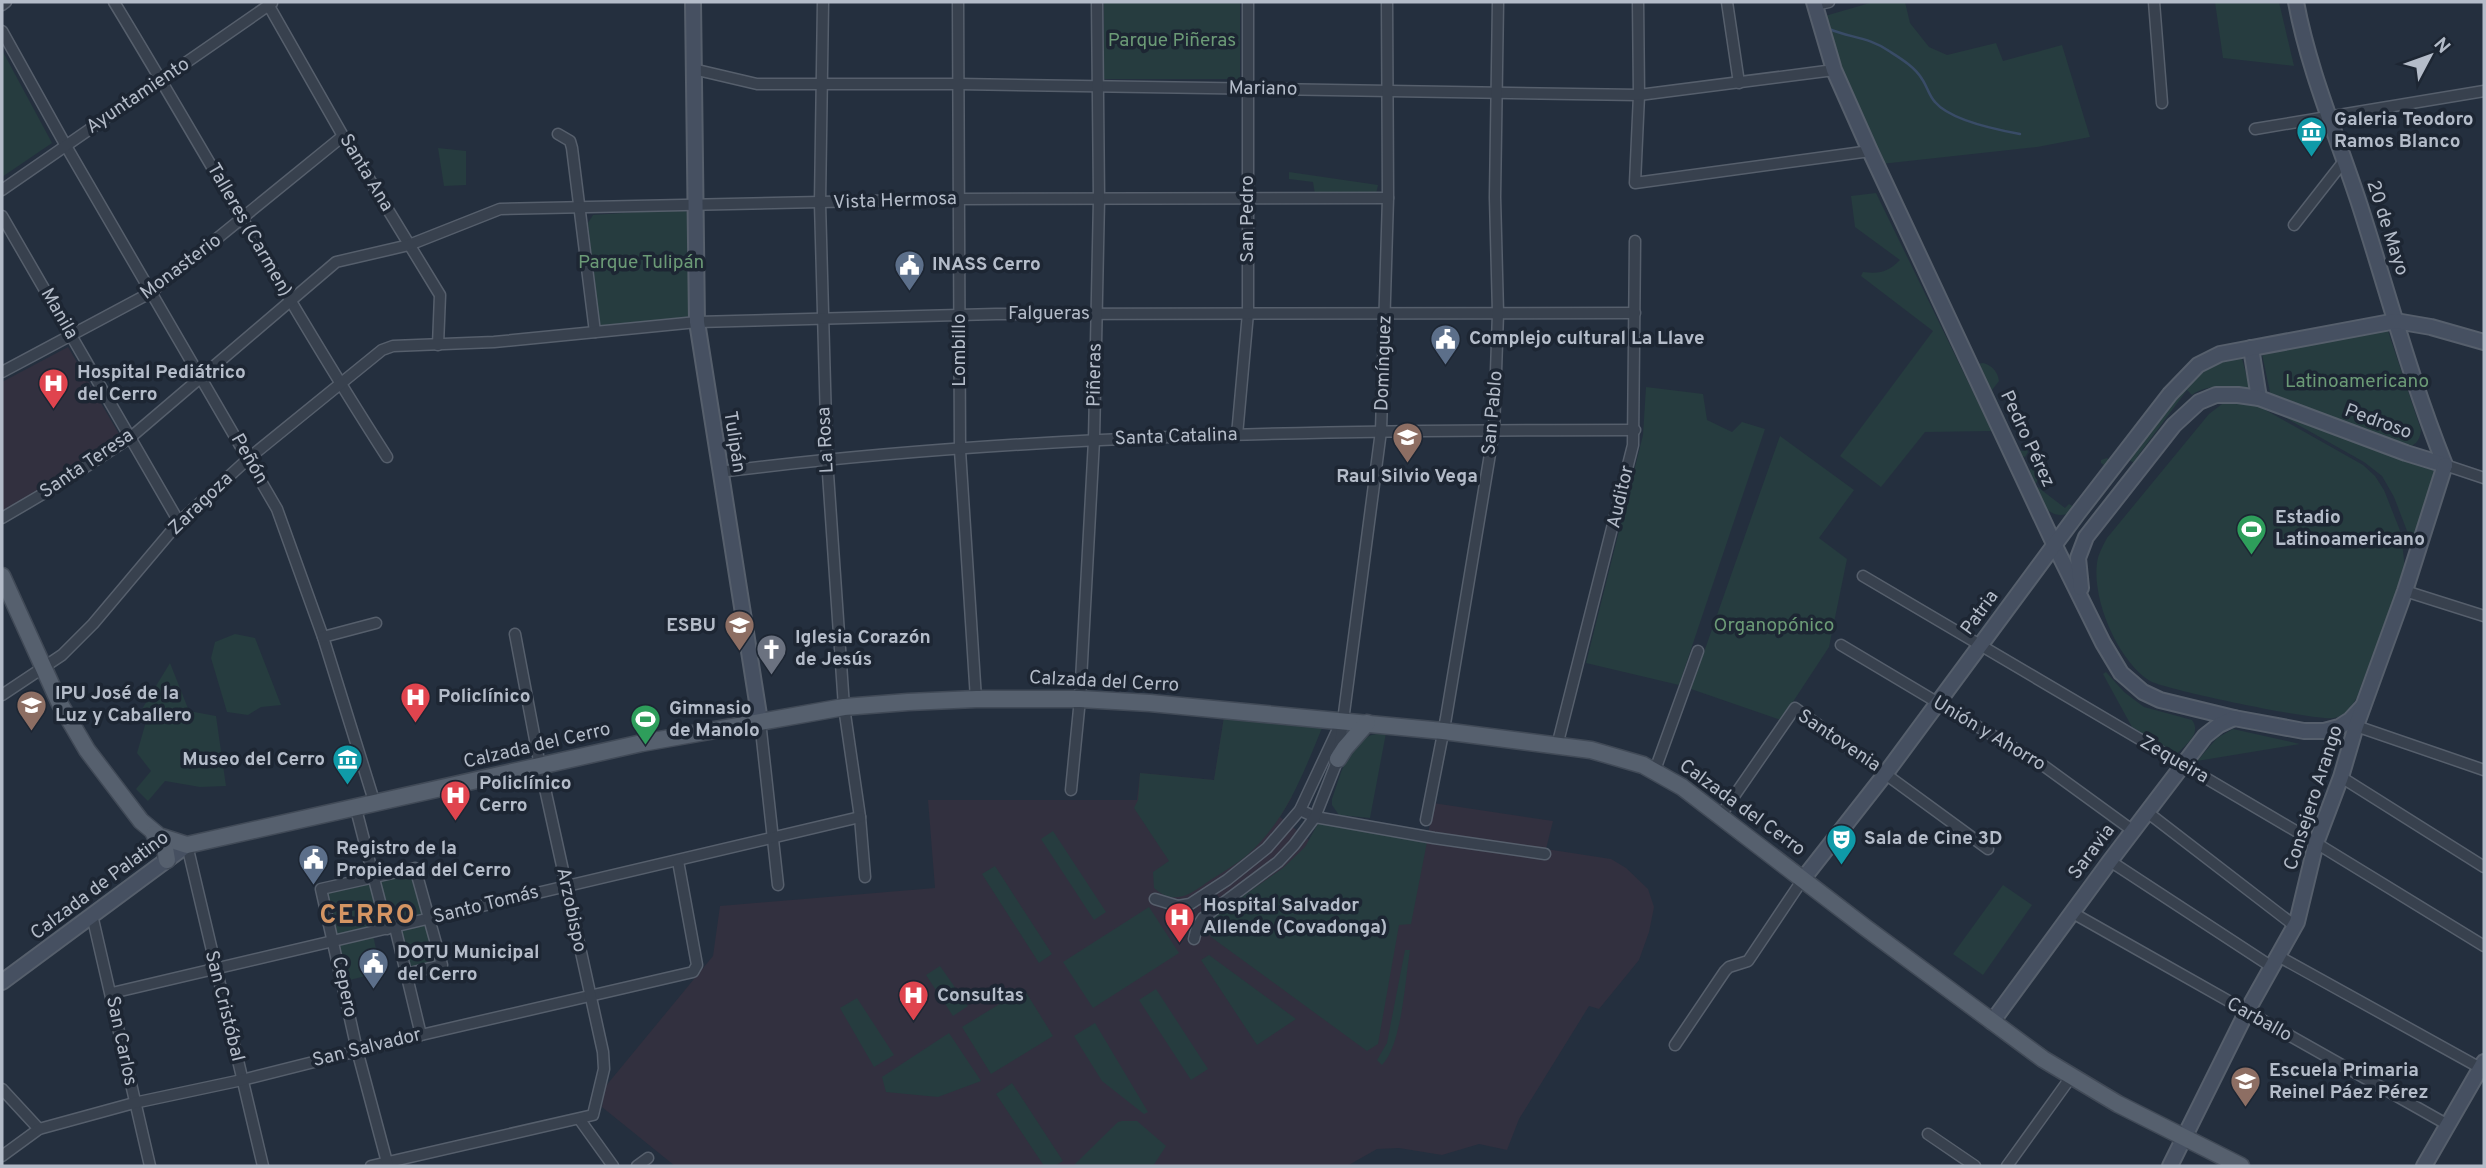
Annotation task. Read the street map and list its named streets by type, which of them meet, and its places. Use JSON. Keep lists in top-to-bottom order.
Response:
{
  "streets": {
    "main road": ["Calzada del Cerro"],
    "street": [
      "Mariano",
      "Ayuntamiento",
      "Santa Ana",
      "Vista Hermosa",
      "San Pedro",
      "20 de Mayo",
      "Talleres (Carmen)",
      "Monasterio",
      "Manila",
      "Falgueras",
      "Lombillo",
      "Domínguez",
      "Piñeras",
      "San Pablo",
      "Pedroso",
      "Santa Catalina",
      "Pedro Pérez",
      "La Rosa",
      "Tulipán",
      "Peñón",
      "Santa Teresa",
      "Auditor",
      "Zaragoza",
      "Patria",
      "Unión y Ahorro",
      "Santovenia",
      "Zequeira",
      "Consejero Arango",
      "Saravia",
      "Calzada de Palatino",
      "Santo Tomás",
      "Arzobispo",
      "Cepero",
      "San Cristóbal",
      "Carballo",
      "San Carlos",
      "San Salvador"
    ]
  },
  "crossings": [
    ["Mariano", "San Pedro"],
    ["Mariano", "Lombillo"],
    ["Mariano", "Domínguez"],
    ["Mariano", "Piñeras"],
    ["Mariano", "San Pablo"],
    ["Mariano", "Pedro Pérez"],
    ["Mariano", "La Rosa"],
    ["Mariano", "Tulipán"],
    ["Ayuntamiento", "Santa Ana"],
    ["Ayuntamiento", "Talleres (Carmen)"],
    ["Ayuntamiento", "Peñón"],
    ["Santa Ana", "Vista Hermosa"],
    ["Santa Ana", "Monasterio"],
    ["Santa Ana", "Santa Teresa"],
    ["Santa Ana", "Zaragoza"],
    ["Vista Hermosa", "San Pedro"],
    ["Vista Hermosa", "Lombillo"],
    ["Vista Hermosa", "Domínguez"],
    ["Vista Hermosa", "Piñeras"],
    ["Vista Hermosa", "La Rosa"],
    ["Vista Hermosa", "Tulipán"],
    ["Vista Hermosa", "Santa Teresa"],
    ["San Pedro", "Falgueras"],
    ["San Pedro", "Santa Catalina"],
    ["20 de Mayo", "Pedroso"],
    ["20 de Mayo", "Patria"],
    ["20 de Mayo", "Consejero Arango"],
    ["Talleres (Carmen)", "Monasterio"],
    ["Talleres (Carmen)", "Santa Teresa"],
    ["Talleres (Carmen)", "Zaragoza"],
    ["Monasterio", "Manila"],
    ["Monasterio", "Peñón"],
    ["Manila", "Santa Teresa"],
    ["Manila", "Zaragoza"],
    ["Falgueras", "Lombillo"],
    ["Falgueras", "Domínguez"],
    ["Falgueras", "Piñeras"],
    ["Falgueras", "San Pablo"],
    ["Falgueras", "La Rosa"],
    ["Falgueras", "Tulipán"],
    ["Falgueras", "Auditor"],
    ["Falgueras", "Zaragoza"],
    ["Lombillo", "Santa Catalina"],
    ["Lombillo", "Calzada del Cerro"],
    ["Domínguez", "Santa Catalina"],
    ["Domínguez", "Calzada del Cerro"],
    ["Piñeras", "Santa Catalina"],
    ["Piñeras", "Calzada del Cerro"],
    ["San Pablo", "Santa Catalina"],
    ["San Pablo", "Calzada del Cerro"],
    ["Pedroso", "Consejero Arango"],
    ["Santa Catalina", "La Rosa"],
    ["Santa Catalina", "Tulipán"],
    ["Santa Catalina", "Auditor"],
    ["Pedro Pérez", "Patria"],
    ["Pedro Pérez", "Consejero Arango"],
    ["Pedro Pérez", "Saravia"],
    ["La Rosa", "Calzada del Cerro"],
    ["La Rosa", "Santo Tomás"],
    ["Tulipán", "Calzada del Cerro"],
    ["Tulipán", "Santo Tomás"],
    ["Peñón", "Santa Teresa"],
    ["Peñón", "Zaragoza"],
    ["Peñón", "Calzada del Cerro"],
    ["Auditor", "Calzada del Cerro"],
    ["Patria", "Calzada del Cerro"],
    ["Patria", "Unión y Ahorro"],
    ["Patria", "Santovenia"],
    ["Patria", "Zequeira"],
    ["Calzada del Cerro", "Santovenia"],
    ["Calzada del Cerro", "Consejero Arango"],
    ["Calzada del Cerro", "Saravia"],
    ["Calzada del Cerro", "Calzada de Palatino"],
    ["Calzada del Cerro", "Arzobispo"],
    ["Calzada del Cerro", "San Cristóbal"],
    ["Unión y Ahorro", "Saravia"],
    ["Zequeira", "Consejero Arango"],
    ["Zequeira", "Saravia"],
    ["Consejero Arango", "Carballo"],
    ["Saravia", "Carballo"],
    ["Calzada de Palatino", "San Cristóbal"],
    ["Calzada de Palatino", "San Carlos"],
    ["Santo Tomás", "Arzobispo"],
    ["Santo Tomás", "Cepero"],
    ["Santo Tomás", "San Cristóbal"],
    ["Santo Tomás", "San Carlos"],
    ["Santo Tomás", "San Salvador"],
    ["Arzobispo", "San Salvador"],
    ["Cepero", "San Salvador"],
    ["San Cristóbal", "San Salvador"],
    ["San Carlos", "San Salvador"]
  ],
  "districts": ["CERRO"],
  "parks": [
    "Parque Piñeras",
    "Parque Tulipán",
    "Latinoamericano",
    "Organopónico"
  ],
  "places": {
    "museum": ["Galeria Teodoro Ramos Blanco", "Museo del Cerro"],
    "public building": [
      "INASS Cerro",
      "Complejo cultural La Llave",
      "Registro de la Propiedad del Cerro",
      "DOTU Municipal del Cerro"
    ],
    "hospital": [
      "Hospital Pediátrico del Cerro",
      "Policlínico",
      "Policlínico Cerro",
      "Hospital Salvador Allende (Covadonga)",
      "Consultas"
    ],
    "school or university": [
      "Raul Silvio Vega",
      "ESBU",
      "IPU José de la Luz y Caballero",
      "Escuela Primaria Reinel Páez Pérez"
    ],
    "sports": ["Estadio Latinoamericano", "Gimnasio de Manolo"],
    "church": ["Iglesia Corazón de Jesús"],
    "theatre": ["Sala de Cine 3D"]
  },
  "north": "top right"
}
